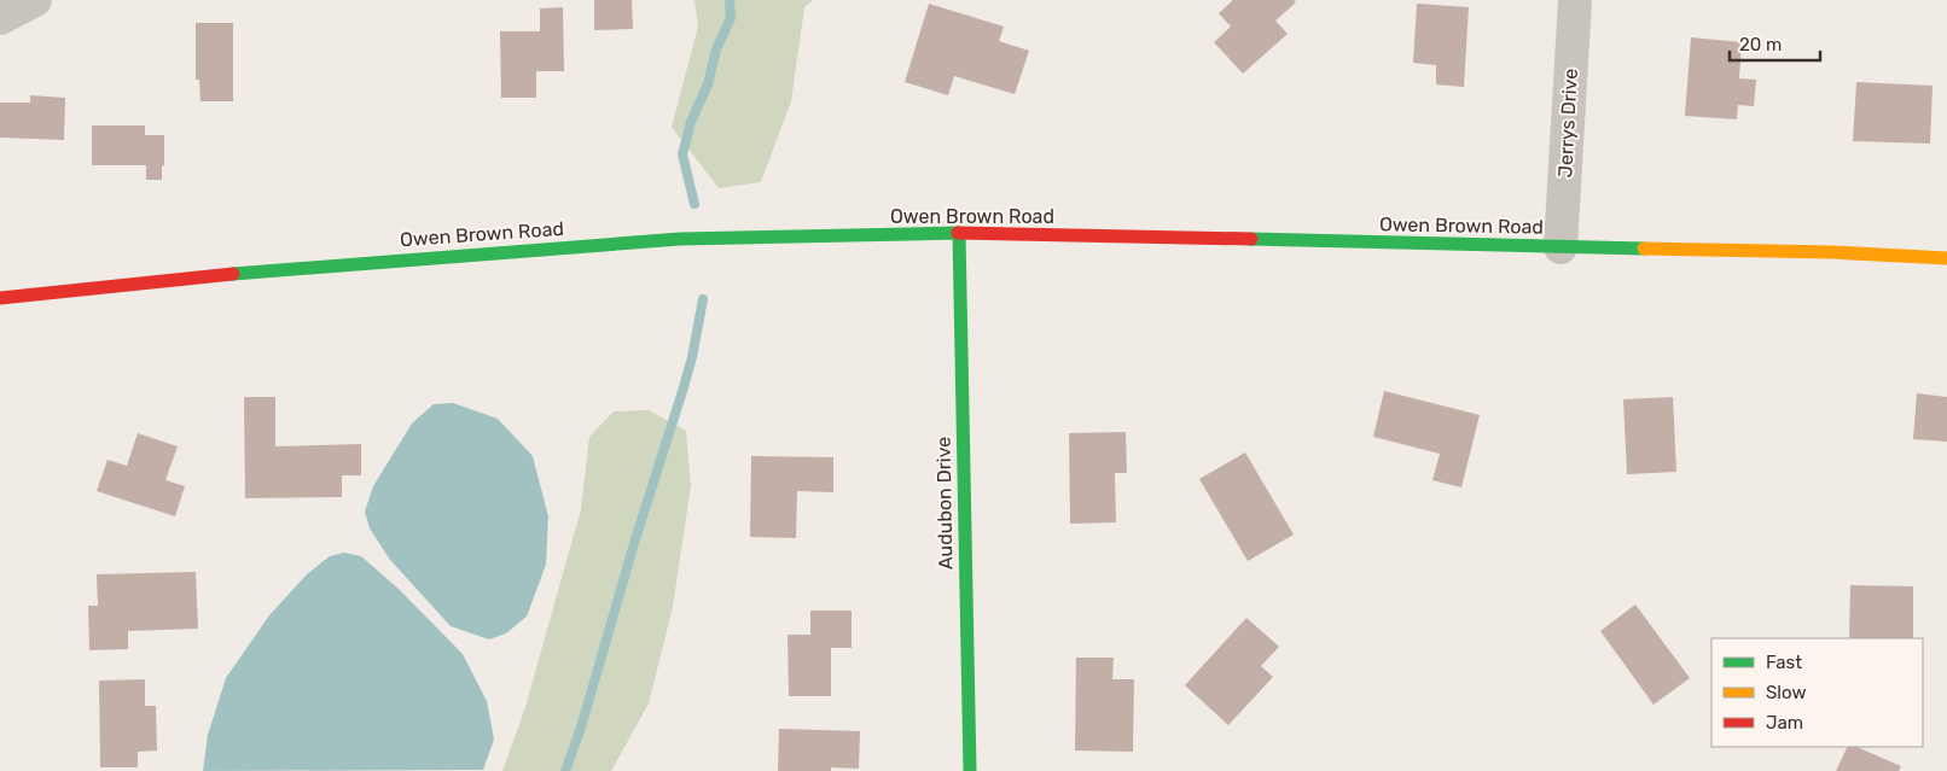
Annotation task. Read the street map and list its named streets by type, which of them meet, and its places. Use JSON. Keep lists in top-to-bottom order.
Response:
{
  "streets": {
    "street": ["Jerrys Drive", "Owen Brown Road", "Audubon Drive"]
  },
  "crossings": [
    ["Jerrys Drive", "Owen Brown Road"],
    ["Owen Brown Road", "Audubon Drive"]
  ],
  "legend": ["Fast", "Slow", "Jam"],
  "scale_bar": "20 m"
}
